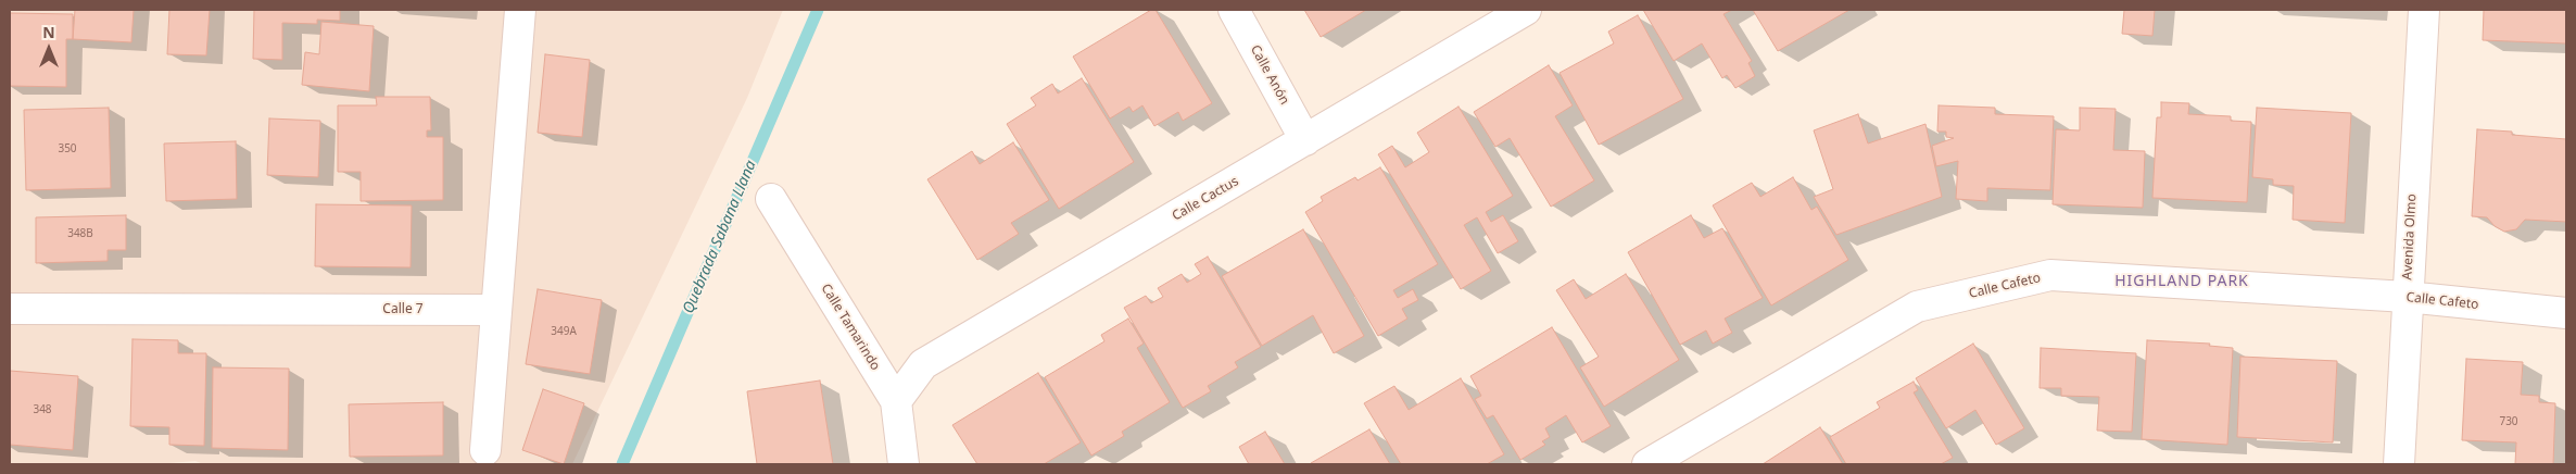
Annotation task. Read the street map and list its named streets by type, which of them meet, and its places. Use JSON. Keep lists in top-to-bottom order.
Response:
{
  "streets": {
    "street": [
      "Calle Anón",
      "Calle Cactus",
      "Avenida Olmo",
      "Calle Cafeto",
      "Calle 7",
      "Calle Tamarindo"
    ]
  },
  "crossings": [
    ["Calle Anón", "Calle Cactus"],
    ["Calle Cactus", "Calle Tamarindo"],
    ["Avenida Olmo", "Calle Cafeto"]
  ],
  "districts": ["HIGHLAND PARK"],
  "water": ["Quebrada Sabana Llana"],
  "house_numbers": [
    "350",
    "348B",
    "349A",
    "348",
    "730"
  ],
  "north": "top"
}
